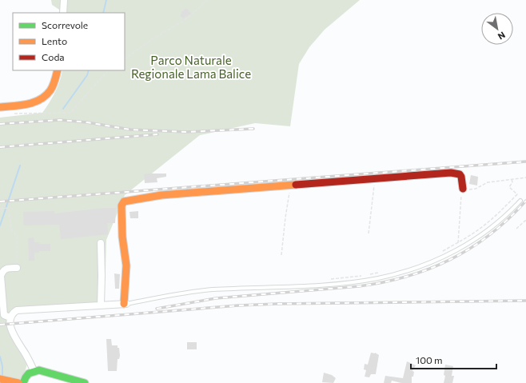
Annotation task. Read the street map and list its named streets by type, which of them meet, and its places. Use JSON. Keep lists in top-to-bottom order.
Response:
{
  "parks": ["Parco Naturale Regionale Lama Balice"],
  "legend": ["Scorrevole", "Lento", "Coda"],
  "scale_bar": "100 m",
  "north": "bottom right"
}
